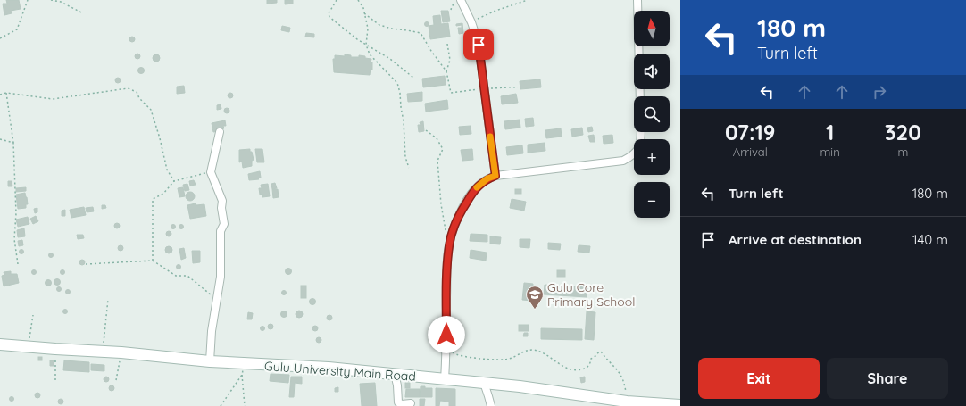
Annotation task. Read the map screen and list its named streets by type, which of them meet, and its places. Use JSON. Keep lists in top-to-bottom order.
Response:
{
  "streets": {
    "street": ["Gulu University Main Road"]
  },
  "places": {
    "school or university": ["Gulu Core Primary School"]
  },
  "north": "top",
  "page": {
    "turn": ["180 m", "Turn left"],
    "map_buttons": ["+", "−"],
    "eta": [
      "07:19",
      "Arrival",
      "1",
      "min",
      "320",
      "m"
    ],
    "list": [
      {
        "name": "Turn left",
        "value": "180 m"
      },
      {
        "name": "Arrive at destination",
        "value": "140 m"
      }
    ],
    "buttons": ["Exit", "Share"]
  }
}
